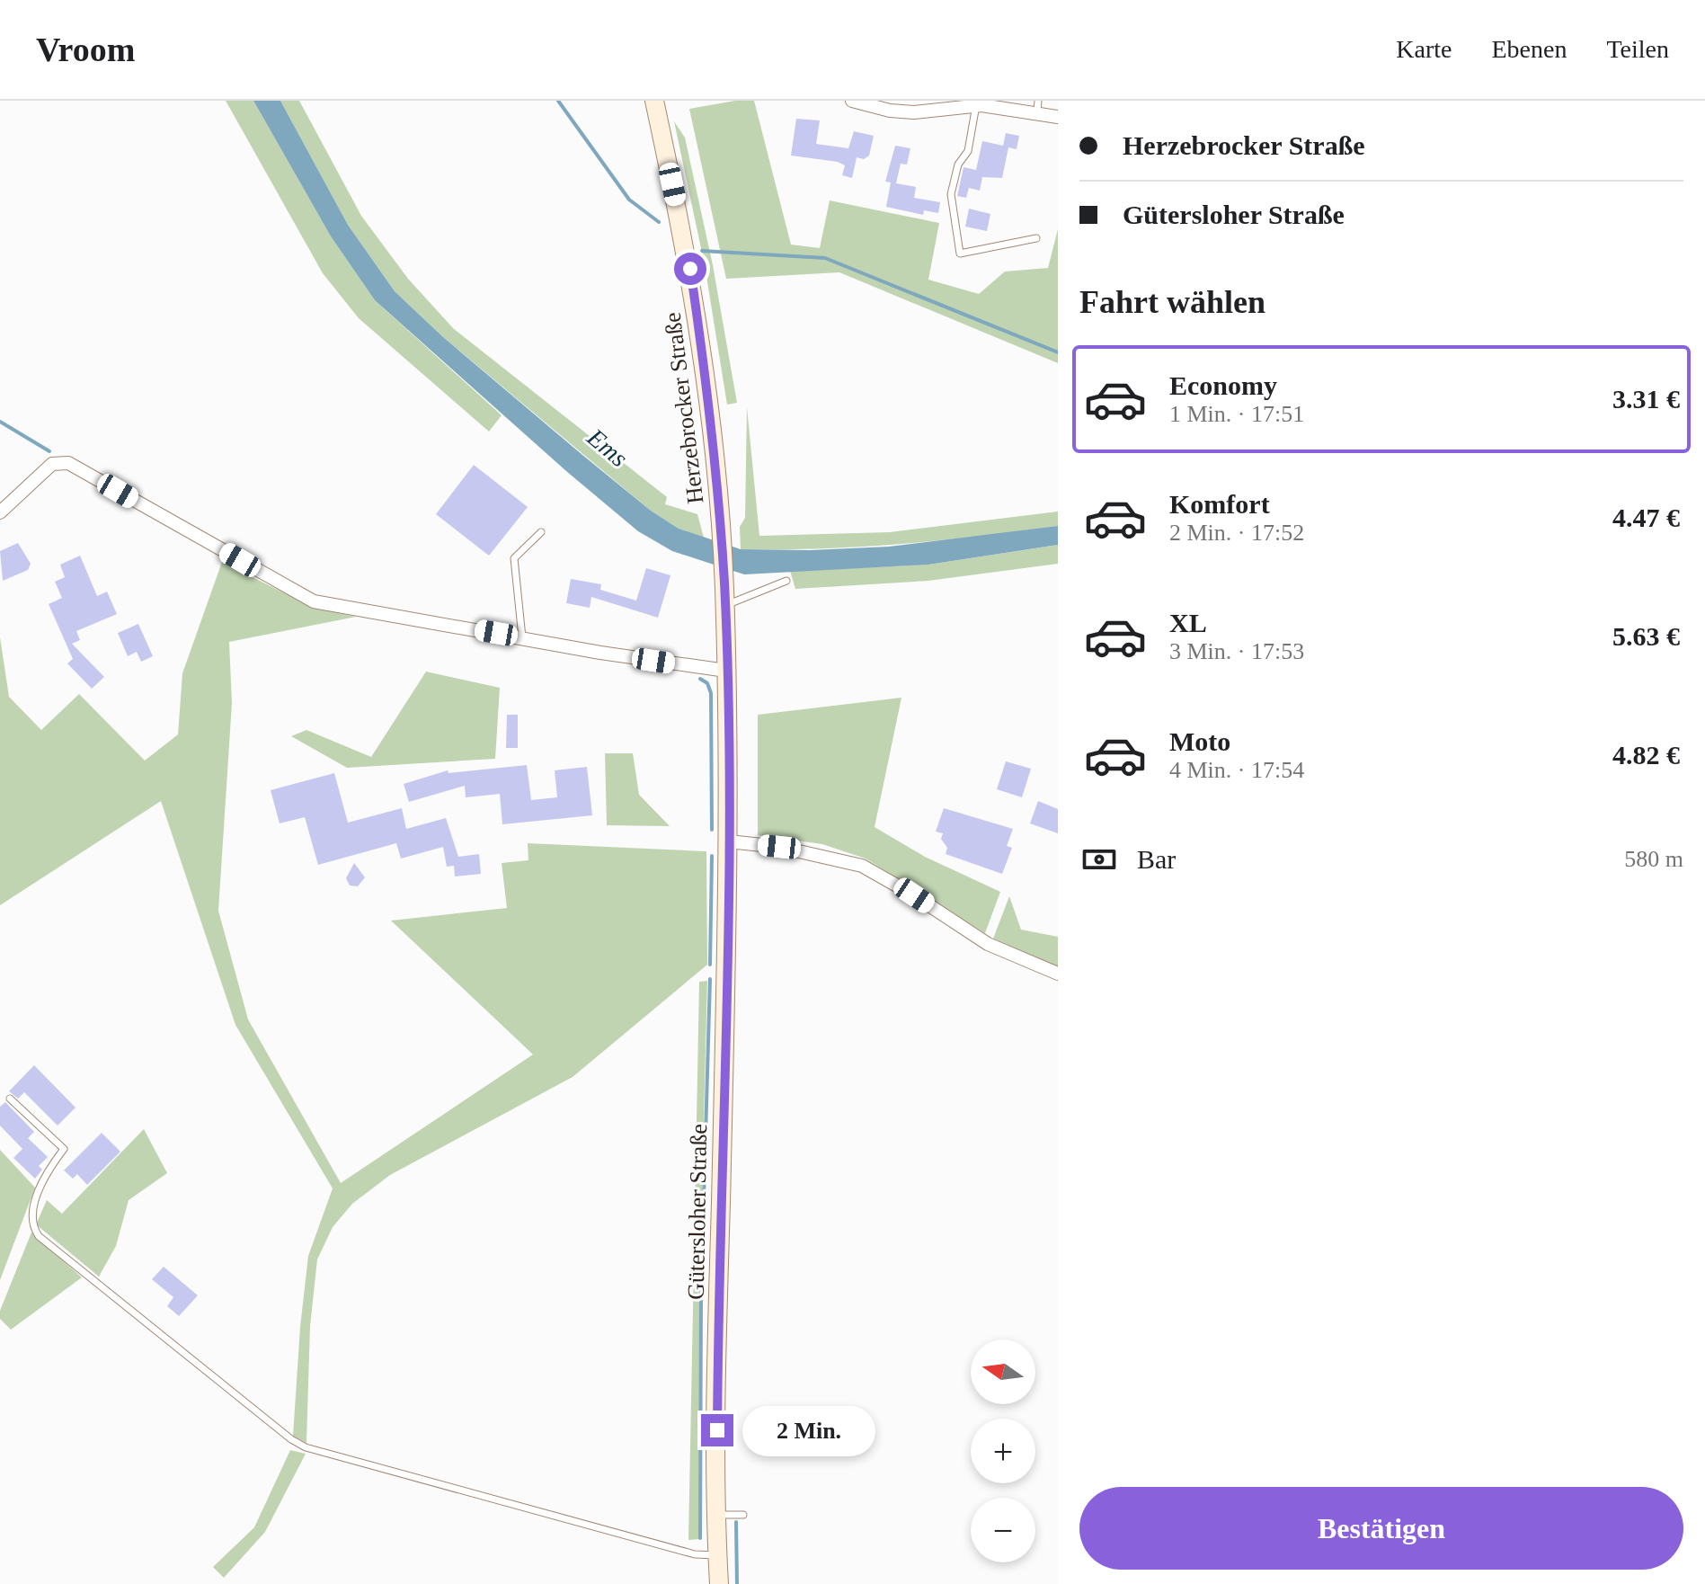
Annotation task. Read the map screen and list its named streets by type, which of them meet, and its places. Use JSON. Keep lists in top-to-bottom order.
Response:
{
  "streets": {
    "main road": ["Herzebrocker Straße", "Gütersloher Straße"]
  },
  "crossings": [
    ["Herzebrocker Straße", "Gütersloher Straße"]
  ],
  "water": ["Ems"],
  "north": "left",
  "page": {
    "header": "Vroom",
    "nav": ["Karte", "Ebenen", "Teilen"],
    "banner": ["Herzebrocker Straße", "Gütersloher Straße"],
    "heading": "Fahrt wählen",
    "list": [
      {
        "name": "Economy",
        "note": "1 Min. · 17:51",
        "value": "3.31 €"
      },
      {
        "name": "Komfort",
        "note": "2 Min. · 17:52",
        "value": "4.47 €"
      },
      {
        "name": "XL",
        "note": "3 Min. · 17:53",
        "value": "5.63 €"
      },
      {
        "name": "Moto",
        "note": "4 Min. · 17:54",
        "value": "4.82 €"
      }
    ],
    "pay": ["Bar", "580 m"],
    "map_buttons": ["+", "−"],
    "bubble": "2 Min.",
    "buttons": "Bestätigen"
  }
}
